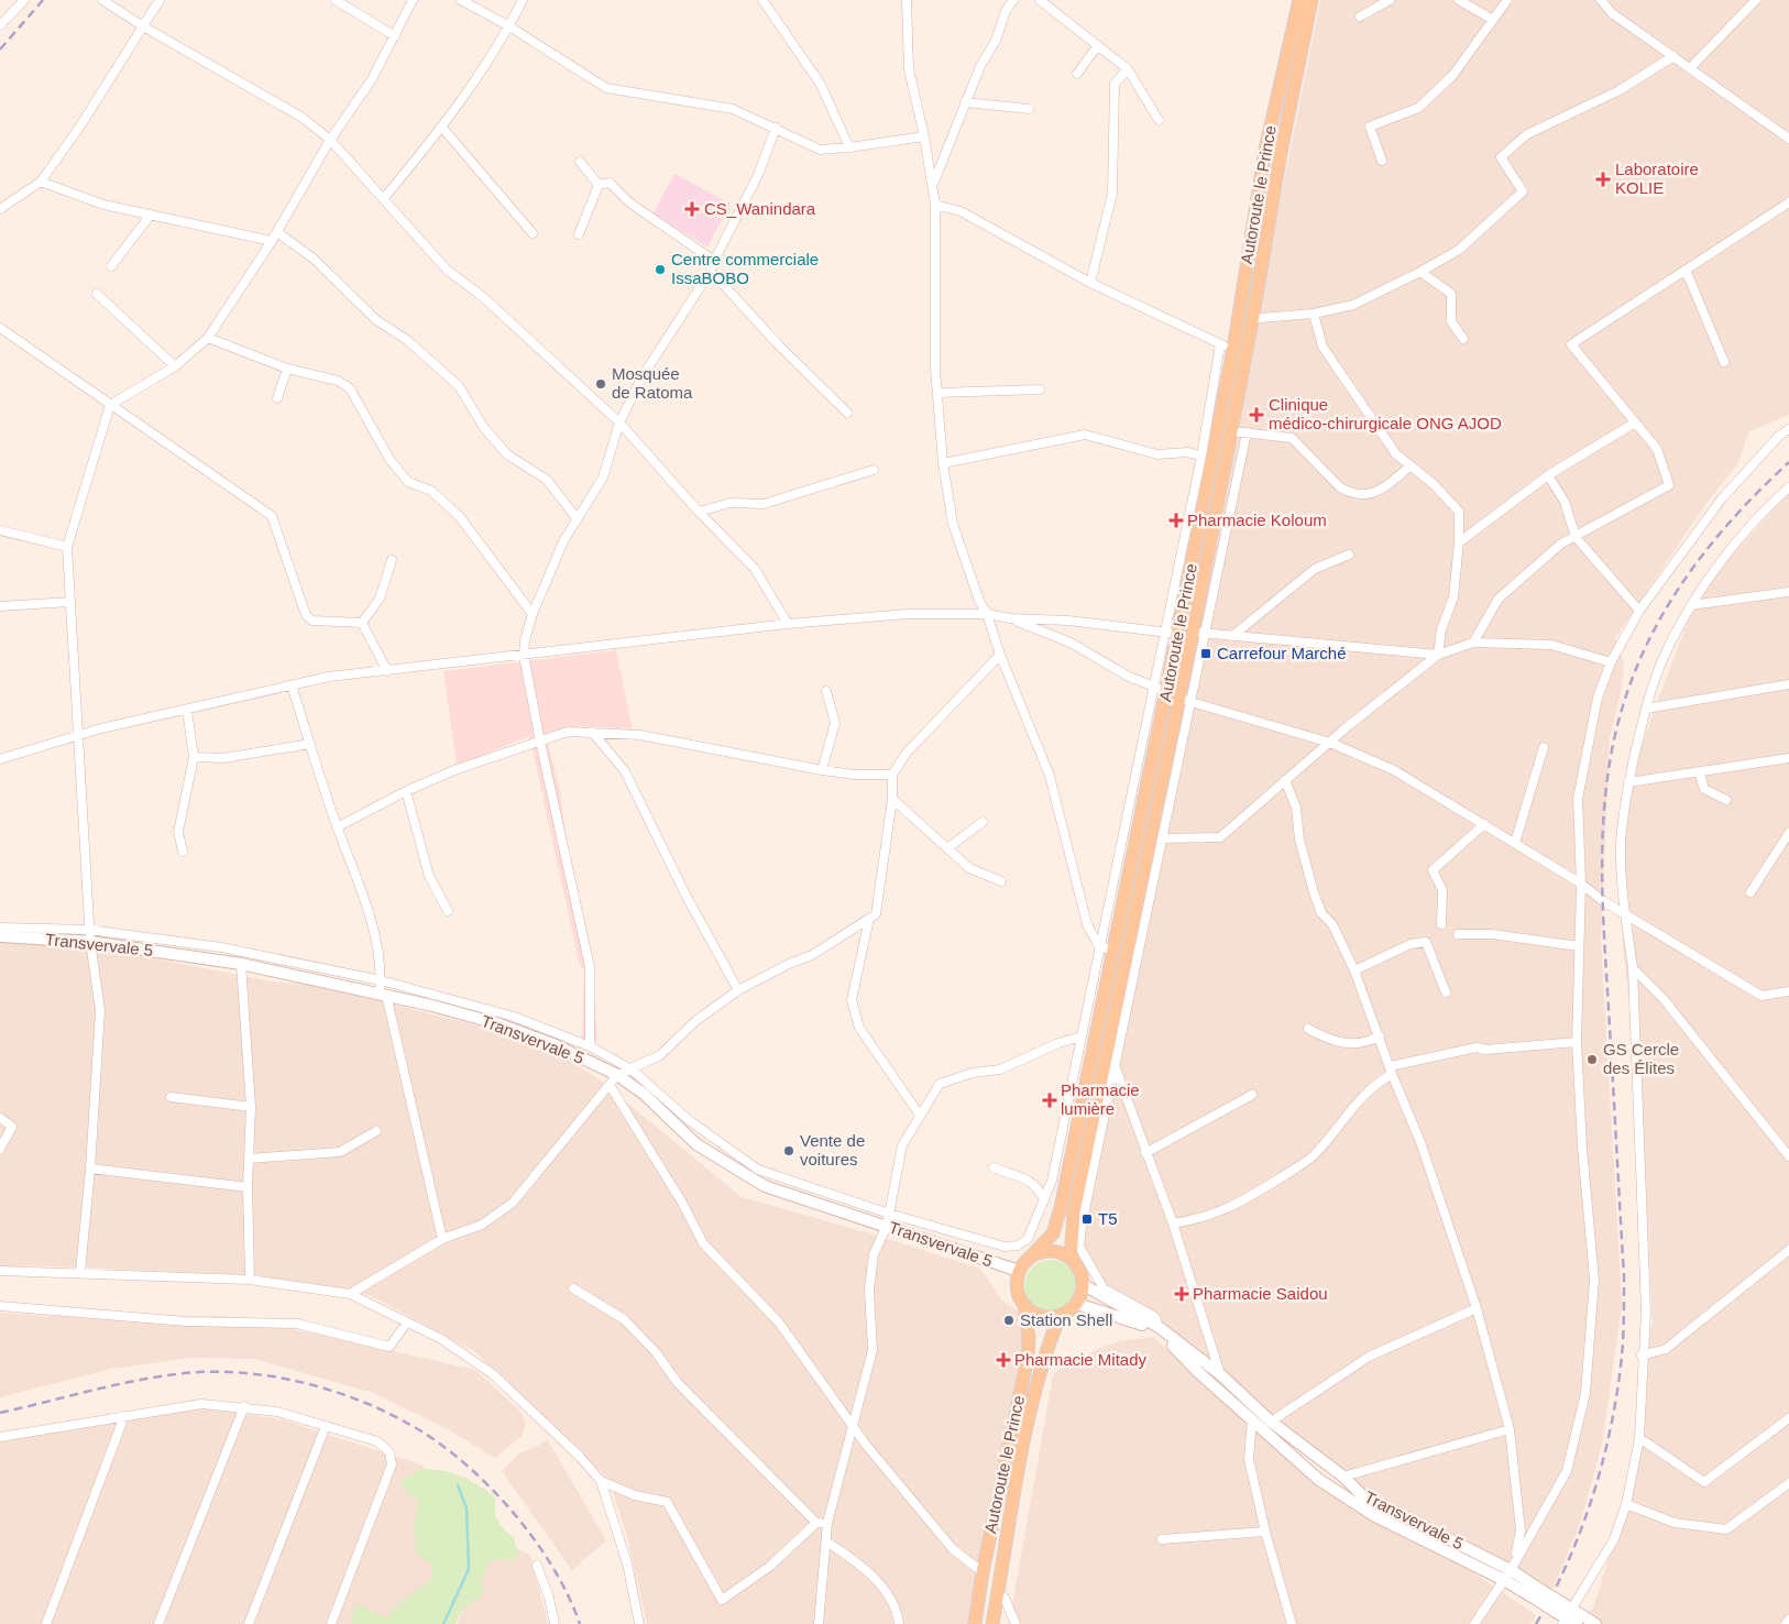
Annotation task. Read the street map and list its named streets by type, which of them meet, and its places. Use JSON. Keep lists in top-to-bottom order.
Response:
{
  "streets": {
    "main road": ["Autoroute le Prince", "Transvervale 5"]
  },
  "crossings": [
    ["Autoroute le Prince", "Transvervale 5"]
  ],
  "places": {
    "health": [
      "Laboratoire KOLIE",
      "CS_Wanindara",
      "Clinique médico-chirurgicale ONG AJOD",
      "Pharmacie Koloum",
      "Pharmacie lumière",
      "Pharmacie Saidou",
      "Pharmacie Mitady"
    ],
    "other": [
      "Centre commerciale IssaBOBO",
      "Mosquée de Ratoma",
      "GS Cercle des Élites",
      "Vente de voitures",
      "Station Shell"
    ],
    "transit": ["Carrefour Marché", "T5"]
  }
}
